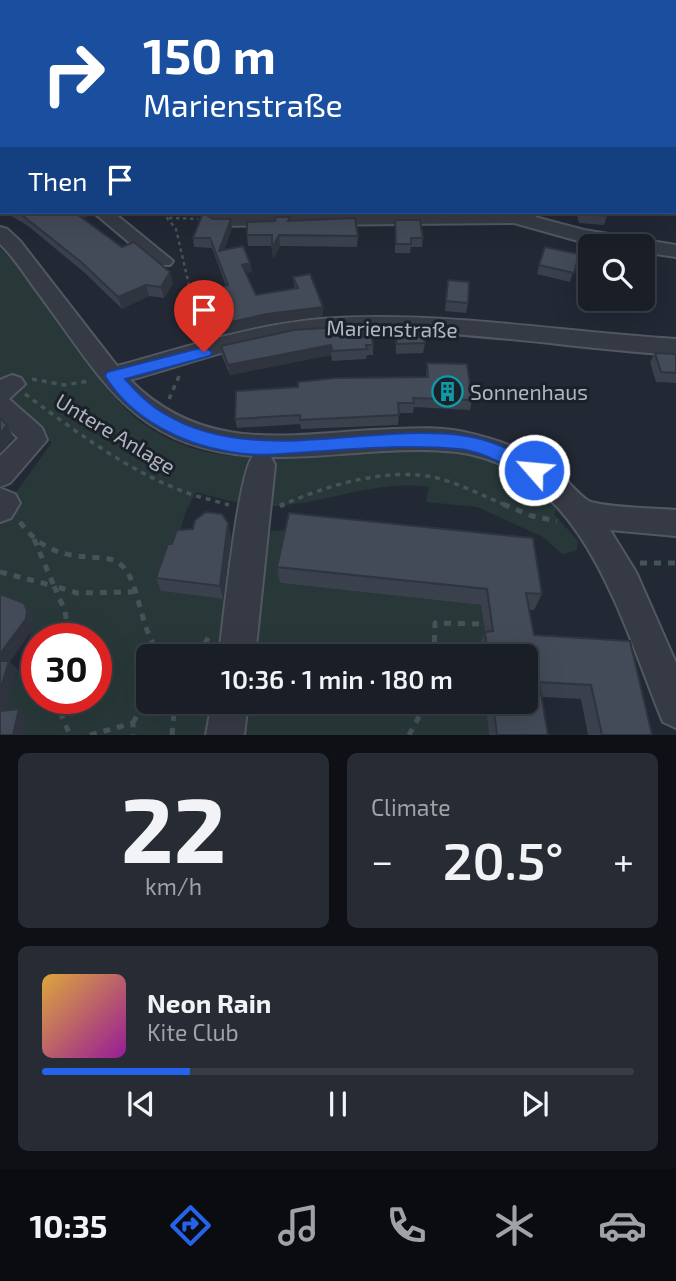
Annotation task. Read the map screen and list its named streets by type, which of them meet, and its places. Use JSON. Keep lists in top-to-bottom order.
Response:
{
  "streets": {
    "street": ["Marienstraße"],
    "path": ["Untere Anlage"]
  },
  "places": {
    "building": ["Sonnenhaus"]
  },
  "page": {
    "turn": ["150 m", "Marienstraße"],
    "then": "Then",
    "limit": "30",
    "trip": "10:36 · 1 min · 180 m",
    "tile": [
      ["22", "km/h"],
      "Climate"
    ],
    "heat": ["−", "20.5°", "+"],
    "song": ["Neon Rain", "Kite Club"],
    "tabs": "10:35"
  }
}
